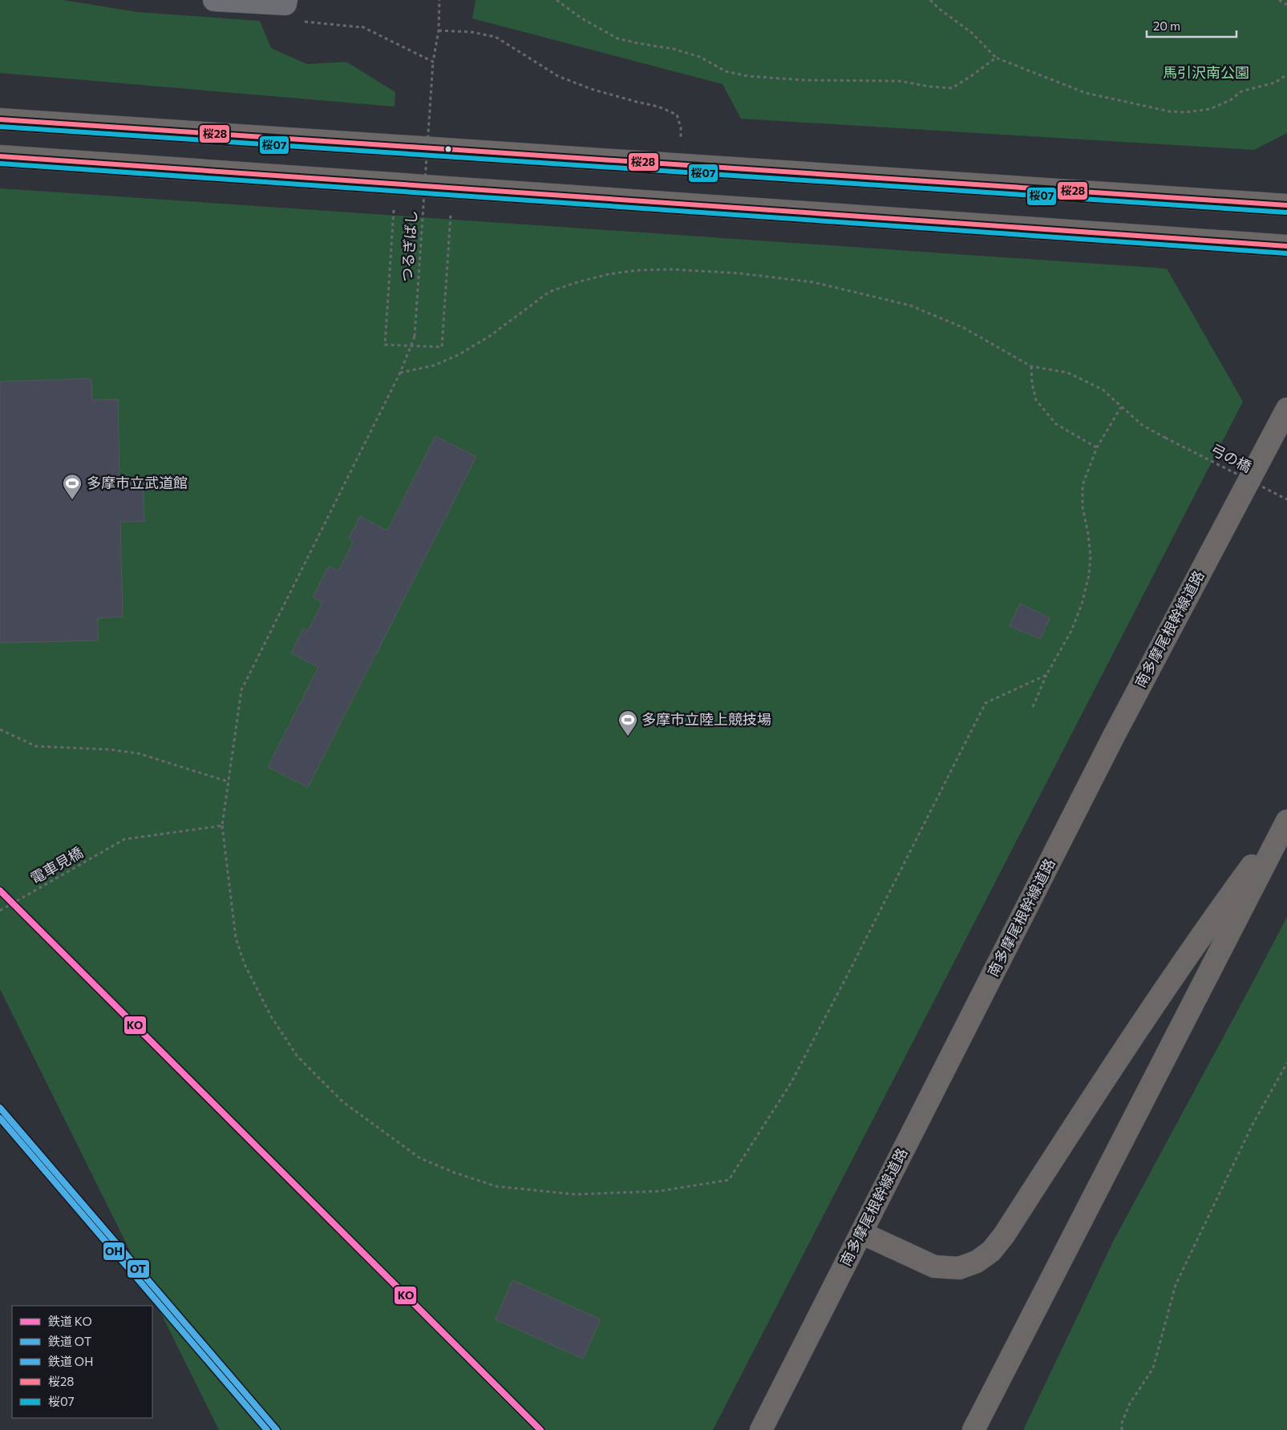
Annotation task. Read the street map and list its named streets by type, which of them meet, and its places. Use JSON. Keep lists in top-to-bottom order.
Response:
{
  "streets": {
    "main road": ["南多摩尾根幹線道路"],
    "path": ["つるぎばし", "弓の橋", "電車見橋"]
  },
  "parks": ["馬引沢南公園"],
  "places": {
    "sports": ["多摩市立武道館", "多摩市立陸上競技場"]
  },
  "lines": [
    "transit line 桜28",
    "transit line 桜07",
    "rail line KO",
    "rail line OT",
    "rail line OH"
  ],
  "legend": [
    "鉄道 KO",
    "鉄道 OT",
    "鉄道 OH",
    "桜28",
    "桜07"
  ],
  "scale_bar": "20 m"
}
